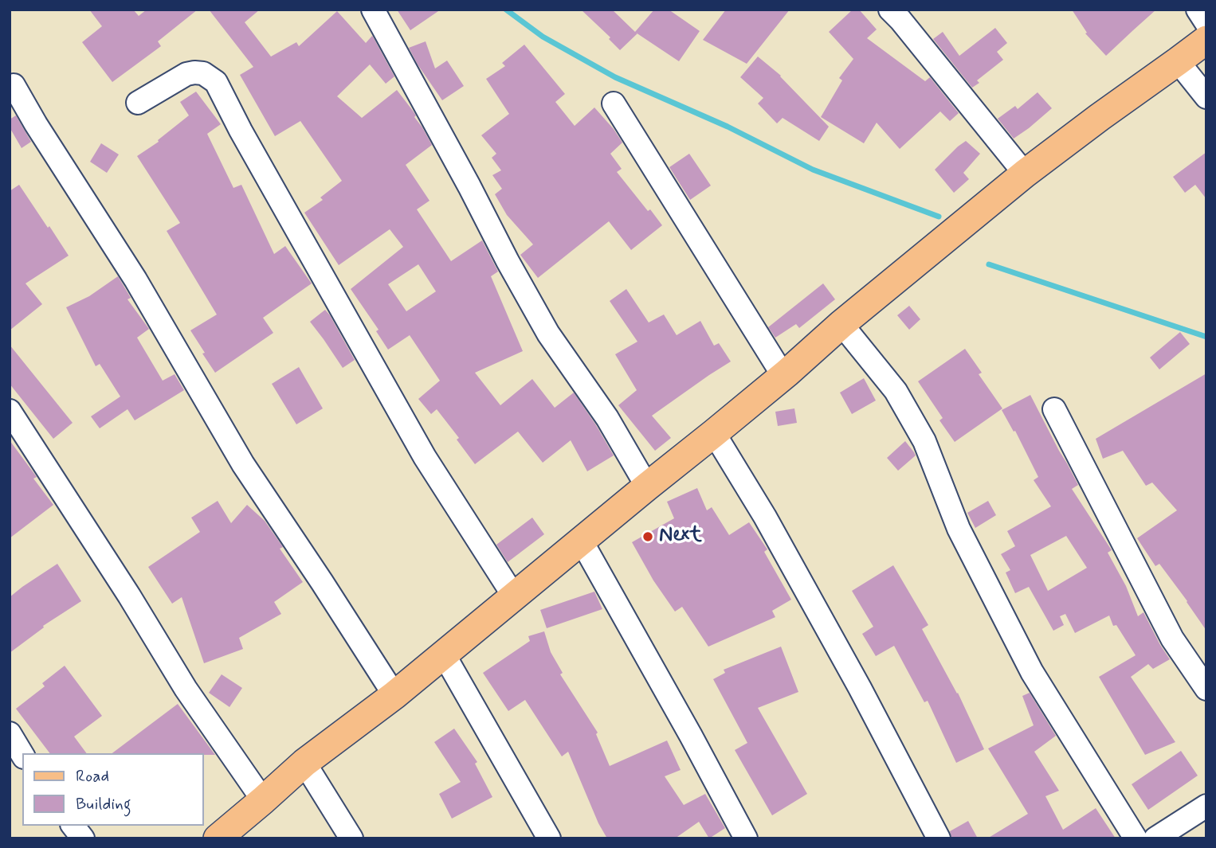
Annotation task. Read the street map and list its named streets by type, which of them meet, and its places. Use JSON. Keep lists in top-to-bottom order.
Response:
{
  "places": ["Next"],
  "legend": ["Road", "Building"]
}
